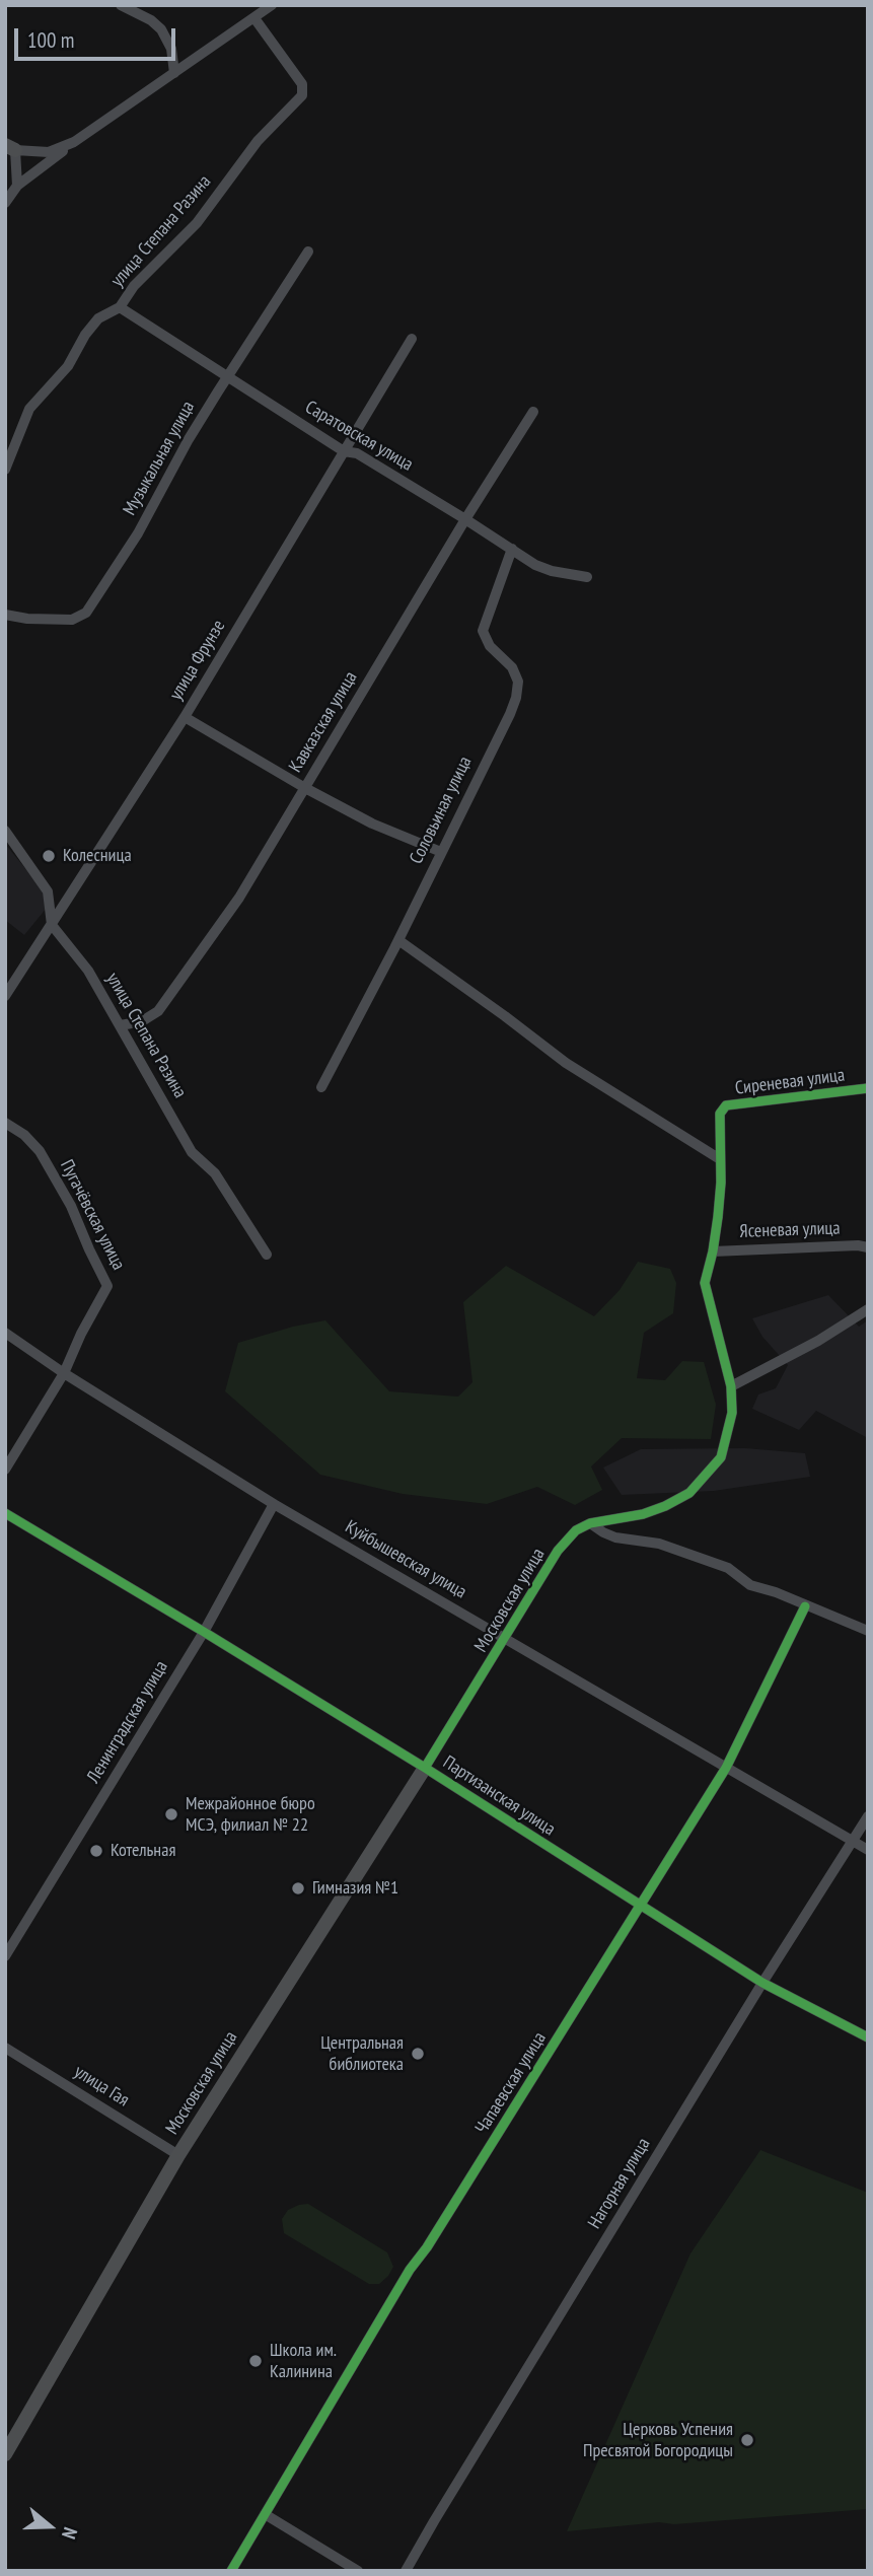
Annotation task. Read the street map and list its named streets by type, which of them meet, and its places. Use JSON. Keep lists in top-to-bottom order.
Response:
{
  "streets": {
    "main road": ["Московская улица"],
    "street": [
      "улица Степана Разина",
      "Саратовская улица",
      "Музыкальная улица",
      "улица Фрунзе",
      "Кавказская улица",
      "Соловьиная улица",
      "Сиреневая улица",
      "Пугачёвская улица",
      "Ясеневая улица",
      "Куйбышевская улица",
      "Ленинградская улица",
      "Партизанская улица",
      "Чапаевская улица",
      "улица Гая",
      "Нагорная улица"
    ]
  },
  "crossings": [
    ["улица Степана Разина", "Саратовская улица"],
    ["улица Степана Разина", "улица Фрунзе"],
    ["улица Степана Разина", "Кавказская улица"],
    ["Саратовская улица", "Музыкальная улица"],
    ["Саратовская улица", "улица Фрунзе"],
    ["Саратовская улица", "Кавказская улица"],
    ["Саратовская улица", "Соловьиная улица"],
    ["Сиреневая улица", "Ясеневая улица"],
    ["Сиреневая улица", "Московская улица"],
    ["Пугачёвская улица", "Куйбышевская улица"],
    ["Куйбышевская улица", "Московская улица"],
    ["Куйбышевская улица", "Ленинградская улица"],
    ["Куйбышевская улица", "Чапаевская улица"],
    ["Куйбышевская улица", "Нагорная улица"],
    ["Московская улица", "Партизанская улица"],
    ["Московская улица", "улица Гая"],
    ["Ленинградская улица", "Партизанская улица"],
    ["Партизанская улица", "Чапаевская улица"],
    ["Партизанская улица", "Нагорная улица"]
  ],
  "places": [
    "Колесница",
    "Межрайонное бюро МСЭ, филиал № 22",
    "Котельная",
    "Гимназия №1",
    "Центральная библиотека",
    "Школа им. Калинина",
    "Церковь Успения Пресвятой Богородицы"
  ],
  "scale_bar": "100 m",
  "north": "right"
}
